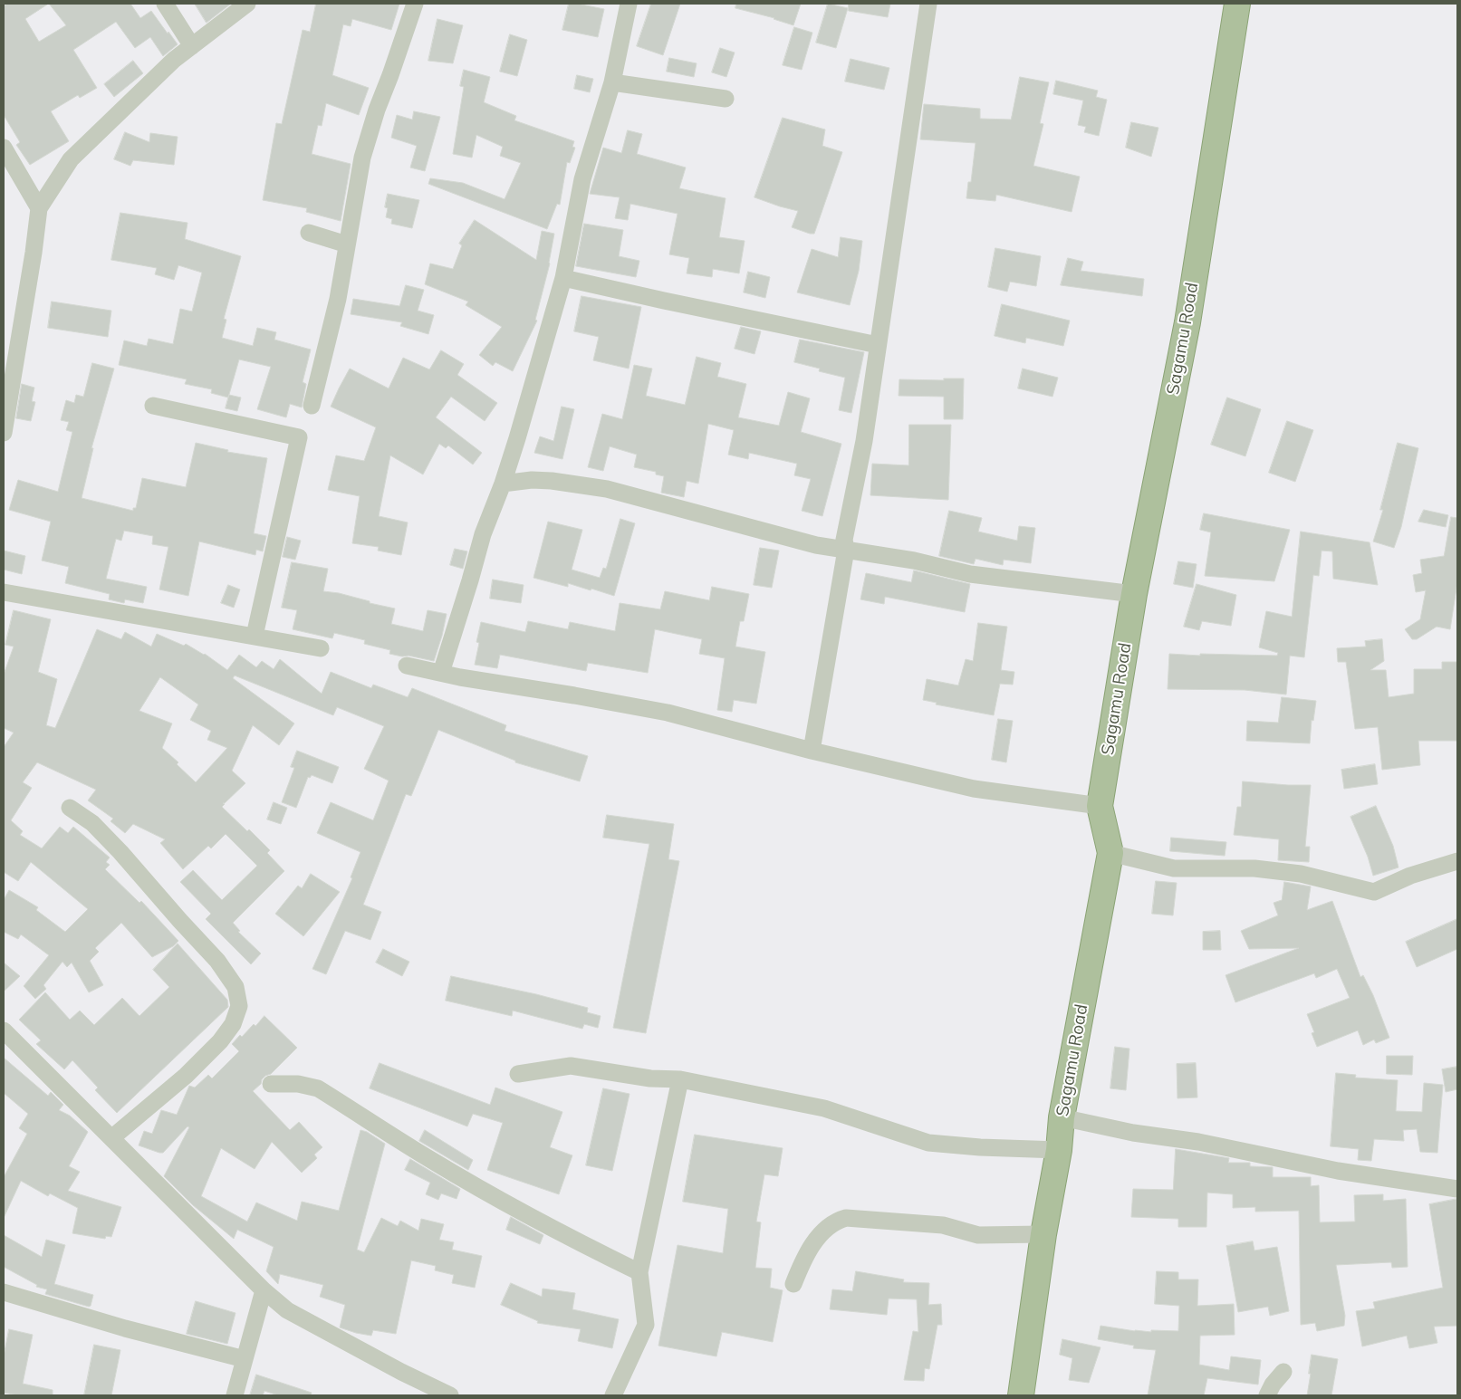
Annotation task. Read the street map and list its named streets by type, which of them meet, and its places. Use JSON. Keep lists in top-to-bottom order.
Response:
{
  "streets": {
    "highway": ["Sagamu Road"]
  }
}
